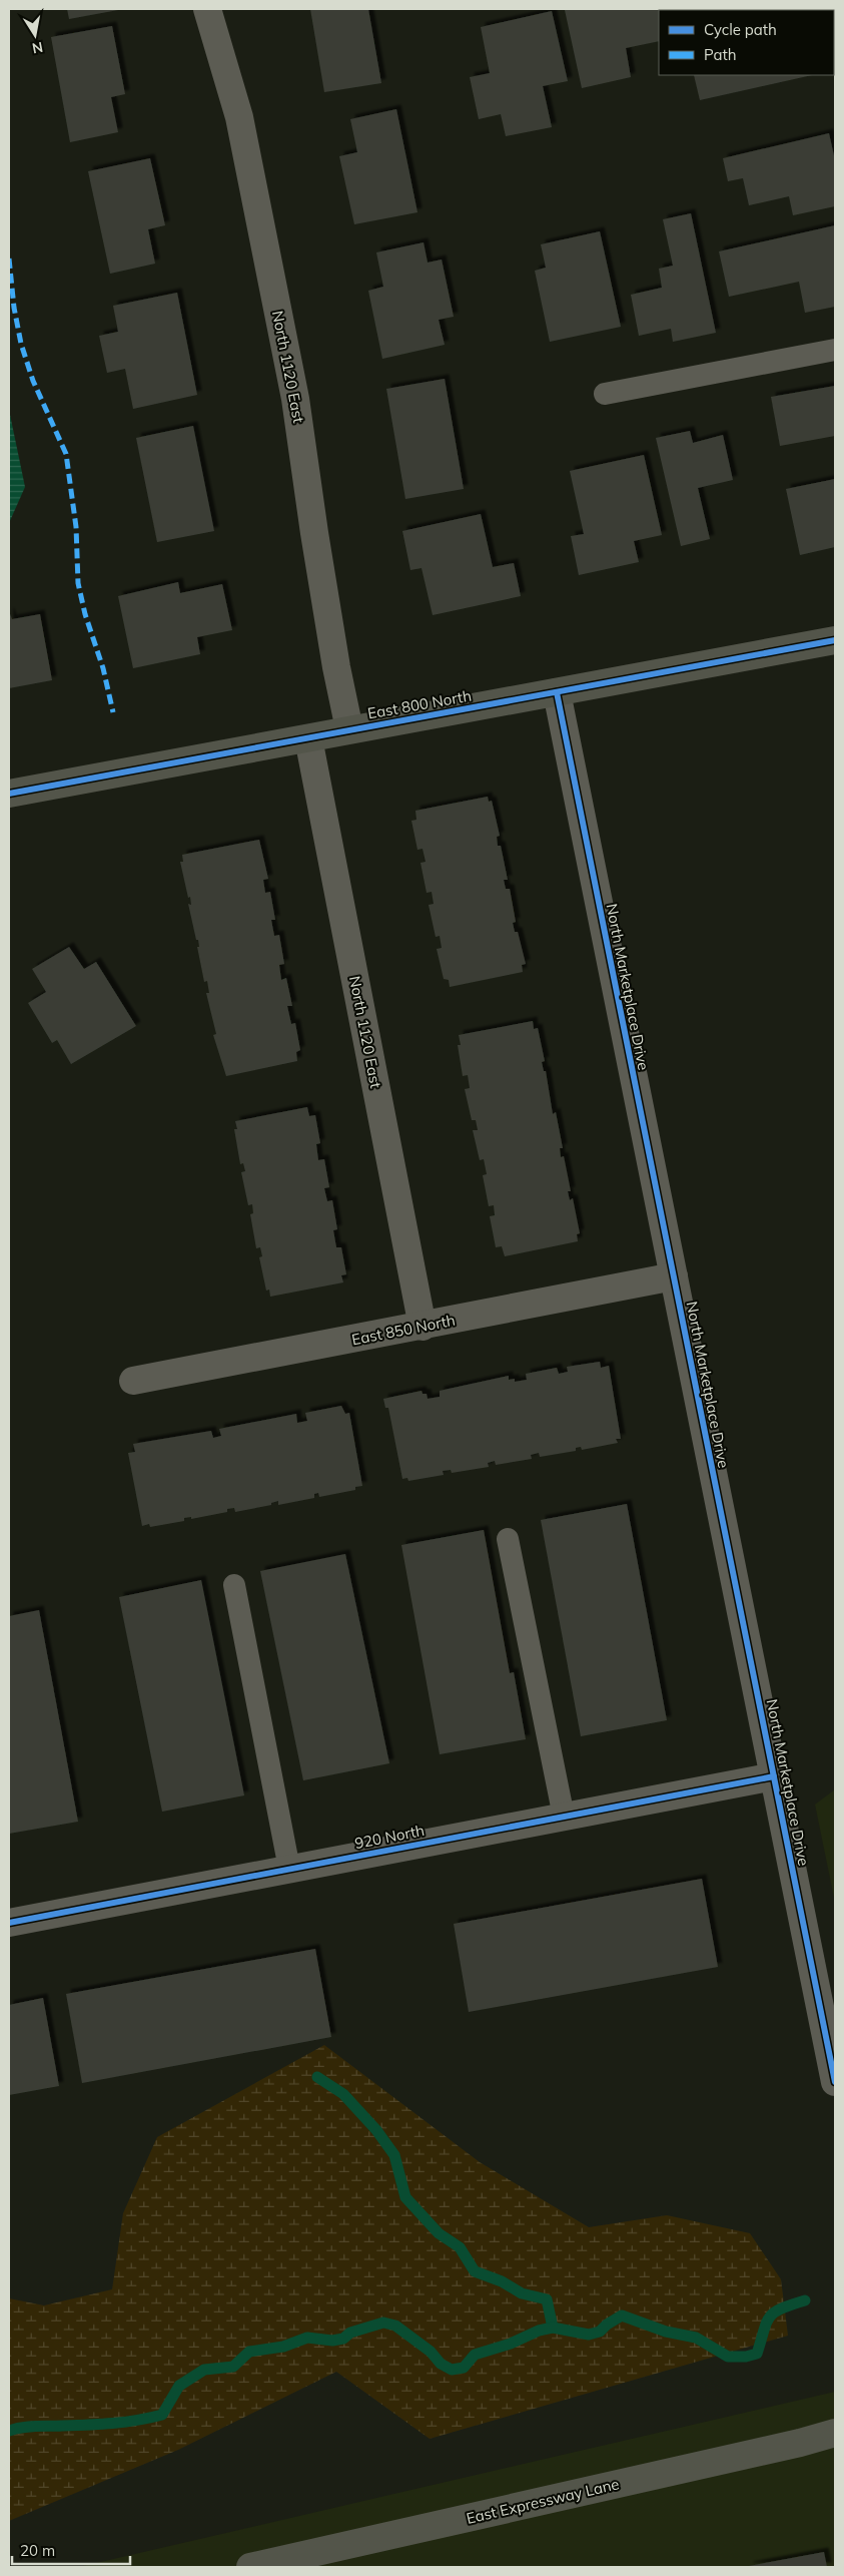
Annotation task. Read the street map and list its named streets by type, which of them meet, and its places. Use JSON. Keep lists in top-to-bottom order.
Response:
{
  "streets": {
    "street": [
      "North 1120 East",
      "East 800 North",
      "North Marketplace Drive",
      "East 850 North",
      "920 North",
      "East Expressway Lane"
    ]
  },
  "crossings": [
    ["North 1120 East", "East 800 North"],
    ["North 1120 East", "East 850 North"],
    ["East 800 North", "North Marketplace Drive"],
    ["North Marketplace Drive", "East 850 North"],
    ["North Marketplace Drive", "920 North"]
  ],
  "legend": ["Cycle path", "Path"],
  "scale_bar": "20 m",
  "north": "bottom"
}
